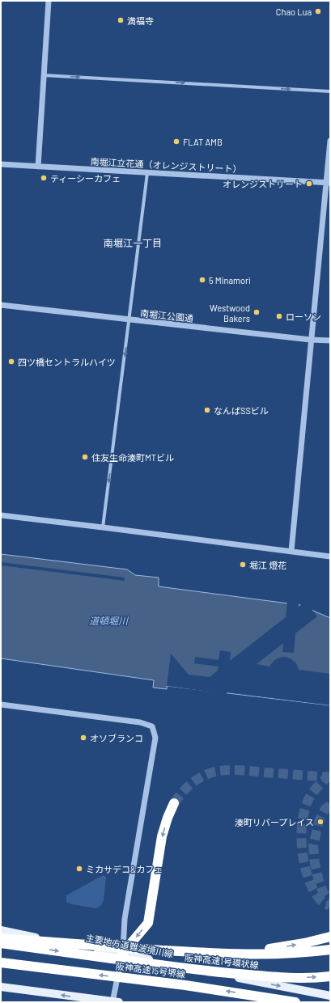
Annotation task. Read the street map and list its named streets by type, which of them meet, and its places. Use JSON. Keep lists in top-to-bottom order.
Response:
{
  "streets": {
    "highway": ["阪神高速1号環状線", "阪神高速15号堺線"],
    "main road": ["主要地方道難波境川線"],
    "street": ["南堀江立花通（オレンジストリート）", "南堀江公園通"]
  },
  "crossings": [
    ["阪神高速1号環状線", "阪神高速15号堺線"]
  ],
  "one_way": ["主要地方道難波境川線"],
  "districts": ["南堀江一丁目"],
  "water": ["道頓堀川"],
  "places": [
    "Chao Lua",
    "満福寺",
    "FLAT AMB",
    "ティーシーカフェ",
    "オレンジストリート",
    "5 Minamori",
    "Westwood Bakers",
    "ローソン",
    "四ツ橋セントラルハイツ",
    "なんばSSビル",
    "住友生命湊町MTビル",
    "堀江 燈花",
    "オソブランコ",
    "湊町リバープレイス",
    "ミカサデコ&カフェ"
  ]
}
